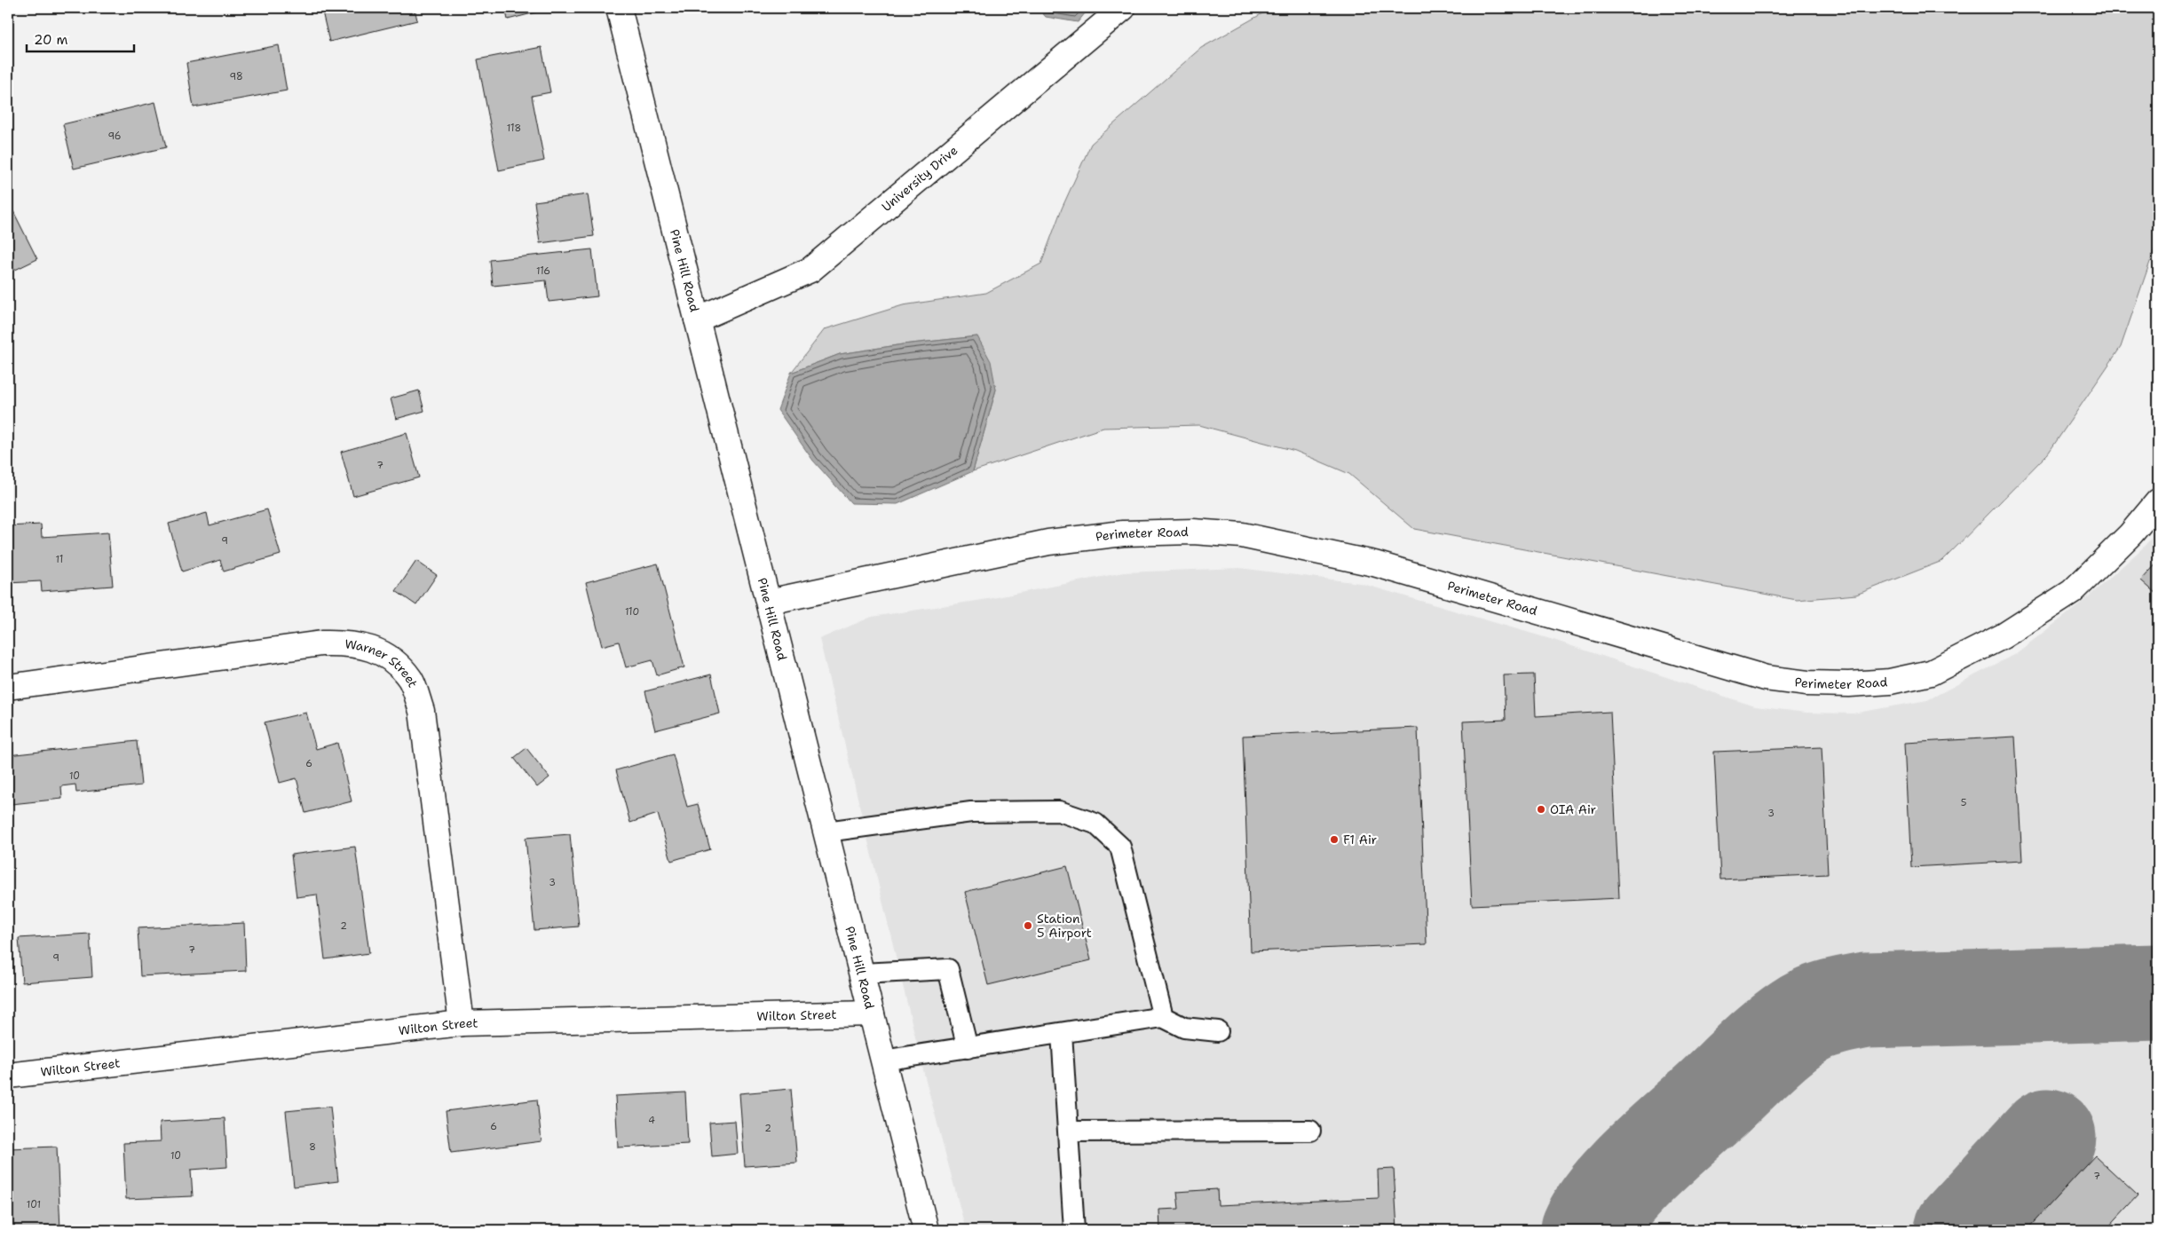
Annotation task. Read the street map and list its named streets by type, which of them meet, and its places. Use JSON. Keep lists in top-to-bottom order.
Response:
{
  "streets": {
    "street": [
      "University Drive",
      "Pine Hill Road",
      "Perimeter Road",
      "Warner Street",
      "Wilton Street"
    ]
  },
  "crossings": [
    ["University Drive", "Pine Hill Road"],
    ["Pine Hill Road", "Perimeter Road"],
    ["Pine Hill Road", "Wilton Street"],
    ["Warner Street", "Wilton Street"]
  ],
  "places": ["OIA Air", "F1 Air", "Station 5 Airport"],
  "house_numbers": [
    "98",
    "118",
    "96",
    "116",
    "7",
    "9",
    "11",
    "110",
    "6",
    "10",
    "5",
    "3",
    "3",
    "2",
    "7",
    "9",
    "4",
    "6",
    "2",
    "8",
    "10",
    "7",
    "101"
  ],
  "scale_bar": "20 m"
}
